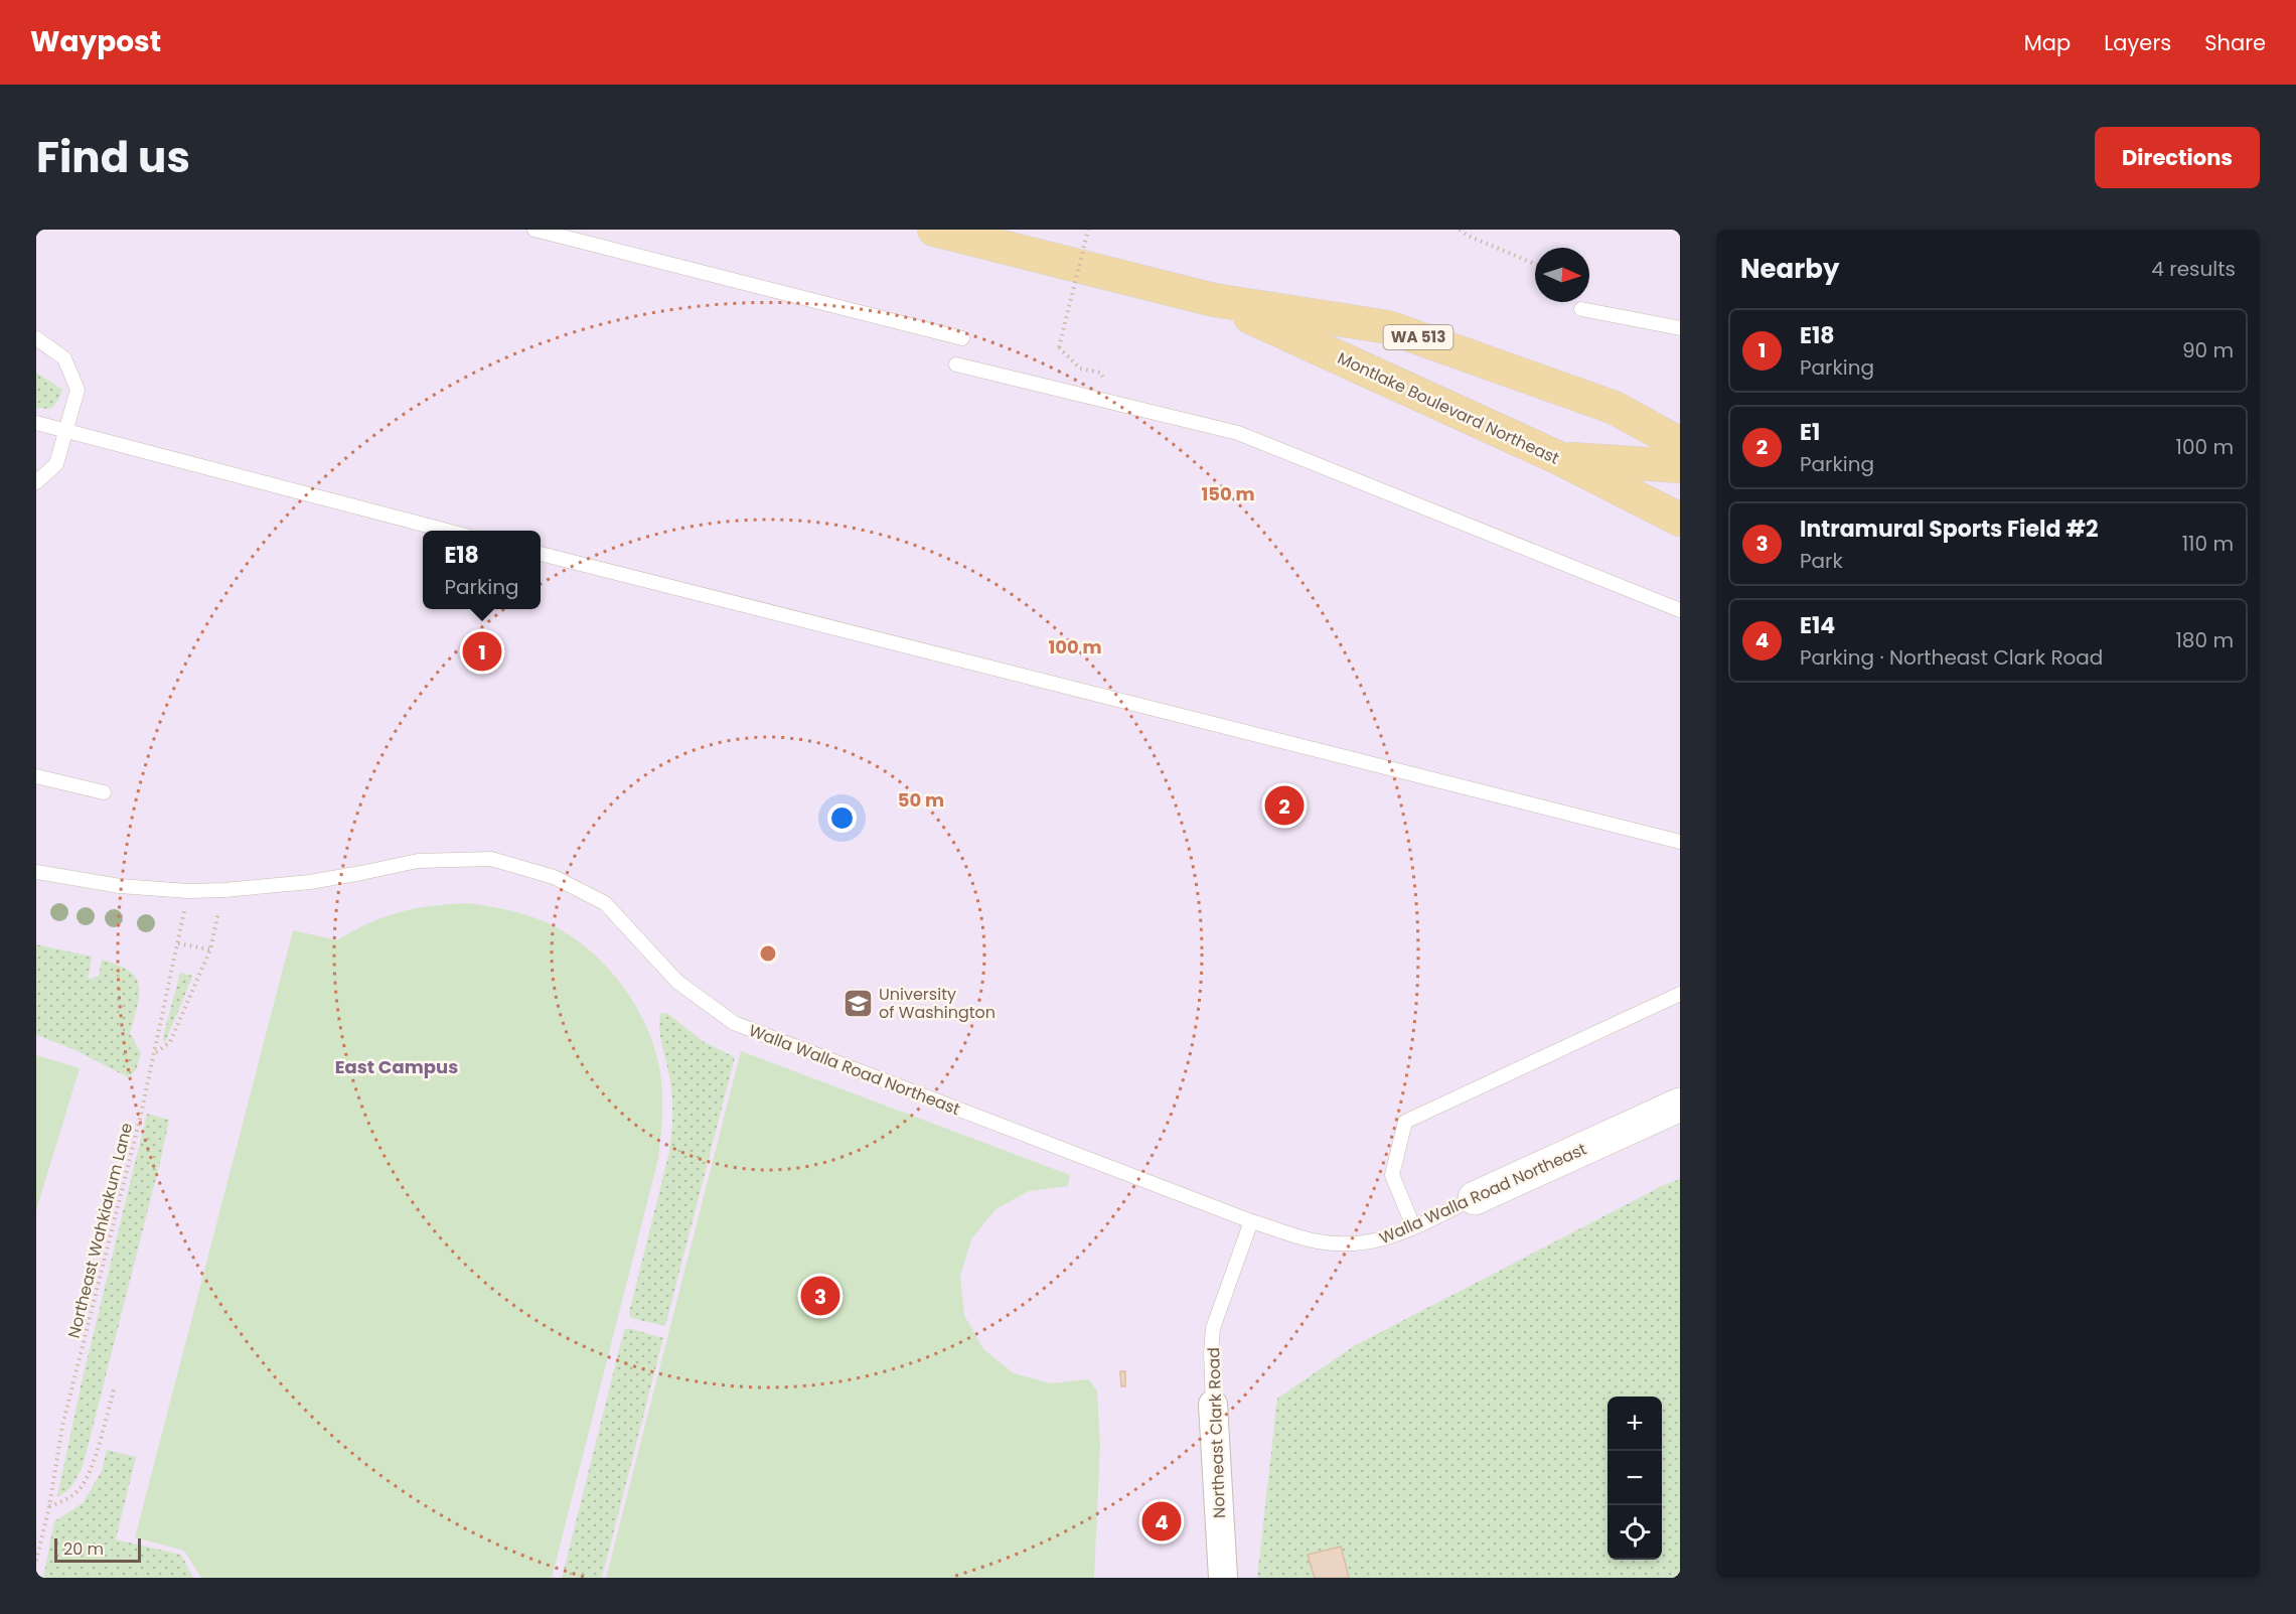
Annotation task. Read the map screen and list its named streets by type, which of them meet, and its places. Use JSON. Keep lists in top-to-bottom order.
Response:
{
  "streets": {
    "main road": ["WA 513", "Montlake Boulevard Northeast"],
    "street": ["Walla Walla Road Northeast", "Northeast Clark Road"],
    "path": ["Northeast Wahkiakum Lane"]
  },
  "crossings": [
    ["Walla Walla Road Northeast", "Northeast Clark Road"]
  ],
  "districts": ["East Campus"],
  "places": {
    "school or university": ["University of Washington"]
  },
  "scale_bar": "20 m",
  "north": "right",
  "page": {
    "header": "Waypost",
    "nav": ["Map", "Layers", "Share"],
    "title": "Find us",
    "buttons": "Directions",
    "heading": ["Nearby", "4 results"],
    "list": [
      {
        "mark": "1",
        "name": "E18",
        "note": "Parking",
        "value": "90 m"
      },
      {
        "mark": "2",
        "name": "E1",
        "note": "Parking",
        "value": "100 m"
      },
      {
        "mark": "3",
        "name": "Intramural Sports Field #2",
        "note": "Park",
        "value": "110 m"
      },
      {
        "mark": "4",
        "name": "E14",
        "note": "Parking · Northeast Clark Road",
        "value": "180 m"
      }
    ],
    "popup": ["E18", "Parking"],
    "pins": [
      "1",
      "2",
      "3",
      "4"
    ],
    "map_buttons": ["+", "−"],
    "scale": "20 m"
  },
  "rings": ["150 m", "100 m", "50 m"]
}
